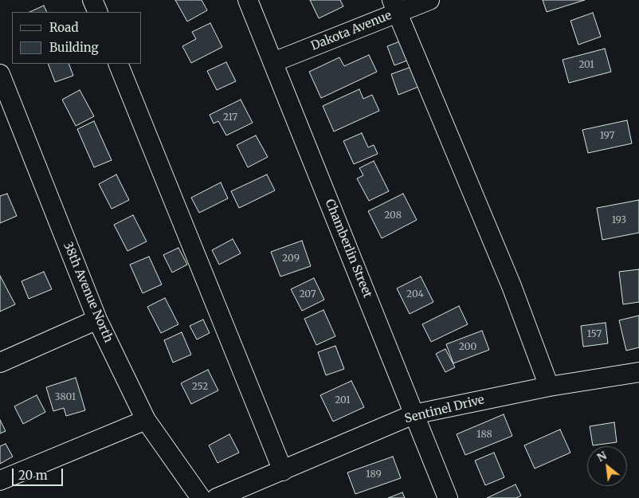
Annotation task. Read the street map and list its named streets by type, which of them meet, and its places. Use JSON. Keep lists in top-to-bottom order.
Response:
{
  "streets": {
    "street": [
      "Dakota Avenue",
      "Chamberlin Street",
      "38th Avenue North",
      "Sentinel Drive"
    ]
  },
  "crossings": [
    ["Dakota Avenue", "Chamberlin Street"],
    ["Chamberlin Street", "Sentinel Drive"]
  ],
  "house_numbers": [
    "201",
    "217",
    "197",
    "208",
    "193",
    "209",
    "207",
    "204",
    "157",
    "200",
    "252",
    "3801",
    "201",
    "188",
    "189"
  ],
  "legend": ["Road", "Building"],
  "scale_bar": "20 m",
  "north": "top left"
}
